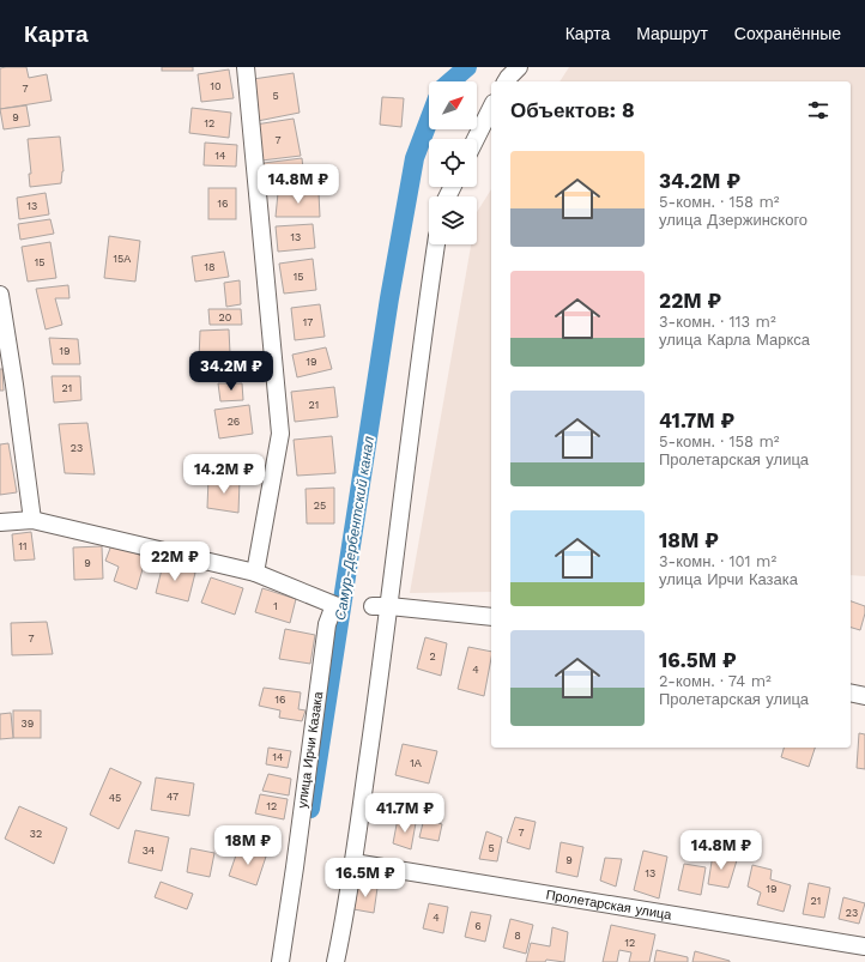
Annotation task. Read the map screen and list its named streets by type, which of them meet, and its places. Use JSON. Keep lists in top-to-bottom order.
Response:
{
  "streets": {
    "street": ["улица Ирчи Казака", "Пролетарская улица"]
  },
  "water": ["Самур-Дербентский канал"],
  "house_numbers": [
    "10",
    "7",
    "5",
    "9",
    "12",
    "7",
    "14",
    "16",
    "13",
    "13",
    "15А",
    "15",
    "18",
    "15",
    "20",
    "17",
    "19",
    "19",
    "21",
    "21",
    "26",
    "23",
    "25",
    "11",
    "9",
    "1",
    "7",
    "2",
    "4",
    "16",
    "39",
    "14",
    "1А",
    "47",
    "45",
    "12",
    "7",
    "32",
    "5",
    "34",
    "9",
    "13",
    "19",
    "21",
    "23",
    "4",
    "6",
    "8",
    "12"
  ],
  "north": "top right",
  "page": {
    "header": "Карта",
    "nav": ["Карта", "Маршрут", "Сохранённые"],
    "heading": "Объектов: 8",
    "list": [
      {
        "name": "34.2M ₽",
        "note": "5-комн. · 158 m² · улица Дзержинского"
      },
      {
        "name": "22M ₽",
        "note": "3-комн. · 113 m² · улица Карла Маркса"
      },
      {
        "name": "41.7M ₽",
        "note": "5-комн. · 158 m² · Пролетарская улица"
      },
      {
        "name": "18M ₽",
        "note": "3-комн. · 101 m² · улица Ирчи Казака"
      },
      {
        "name": "16.5M ₽",
        "note": "2-комн. · 74 m² · Пролетарская улица"
      }
    ],
    "price": [
      "14.8M ₽",
      "34.2M ₽",
      "14.2M ₽",
      "22M ₽",
      "41.7M ₽",
      "18M ₽",
      "14.8M ₽",
      "16.5M ₽"
    ]
  }
}
